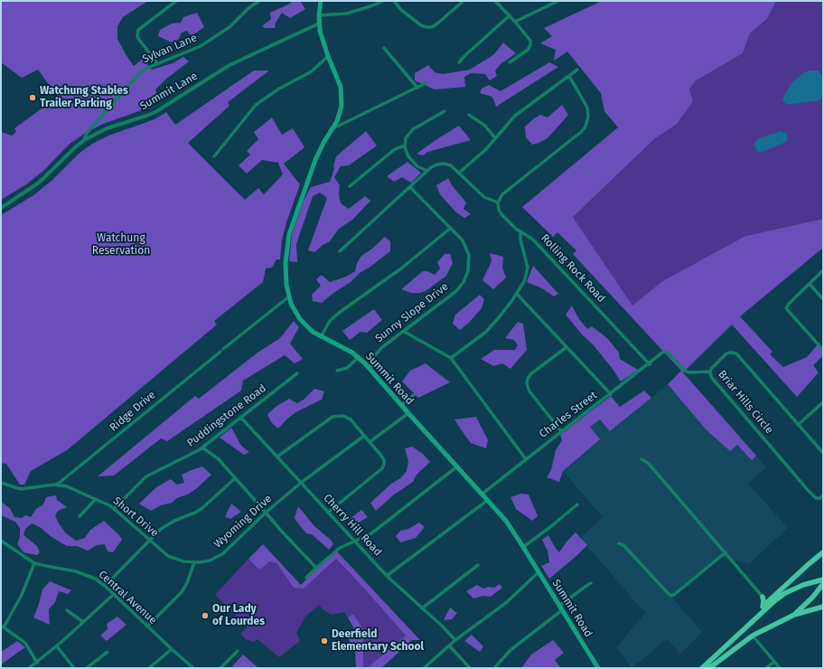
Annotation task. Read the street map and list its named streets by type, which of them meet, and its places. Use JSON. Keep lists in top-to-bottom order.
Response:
{
  "streets": {
    "main road": ["Summit Road"],
    "street": [
      "Sylvan Lane",
      "Summit Lane",
      "Rolling Rock Road",
      "Sunny Slope Drive",
      "Briar Hills Circle",
      "Ridge Drive",
      "Charles Street",
      "Puddingstone Road",
      "Short Drive",
      "Wyoming Drive",
      "Cherry Hill Road",
      "Central Avenue"
    ]
  },
  "crossings": [
    ["Sylvan Lane", "Summit Lane"],
    ["Summit Lane", "Summit Road"],
    ["Rolling Rock Road", "Charles Street"],
    ["Sunny Slope Drive", "Summit Road"],
    ["Summit Road", "Ridge Drive"],
    ["Summit Road", "Charles Street"],
    ["Briar Hills Circle", "Charles Street"],
    ["Ridge Drive", "Short Drive"],
    ["Puddingstone Road", "Short Drive"],
    ["Puddingstone Road", "Cherry Hill Road"],
    ["Short Drive", "Wyoming Drive"],
    ["Wyoming Drive", "Cherry Hill Road"]
  ],
  "parks": ["Watchung Reservation"],
  "places": ["Watchung Stables Trailer Parking", "Our Lady of Lourdes", "Deerfield Elementary School"]
}
